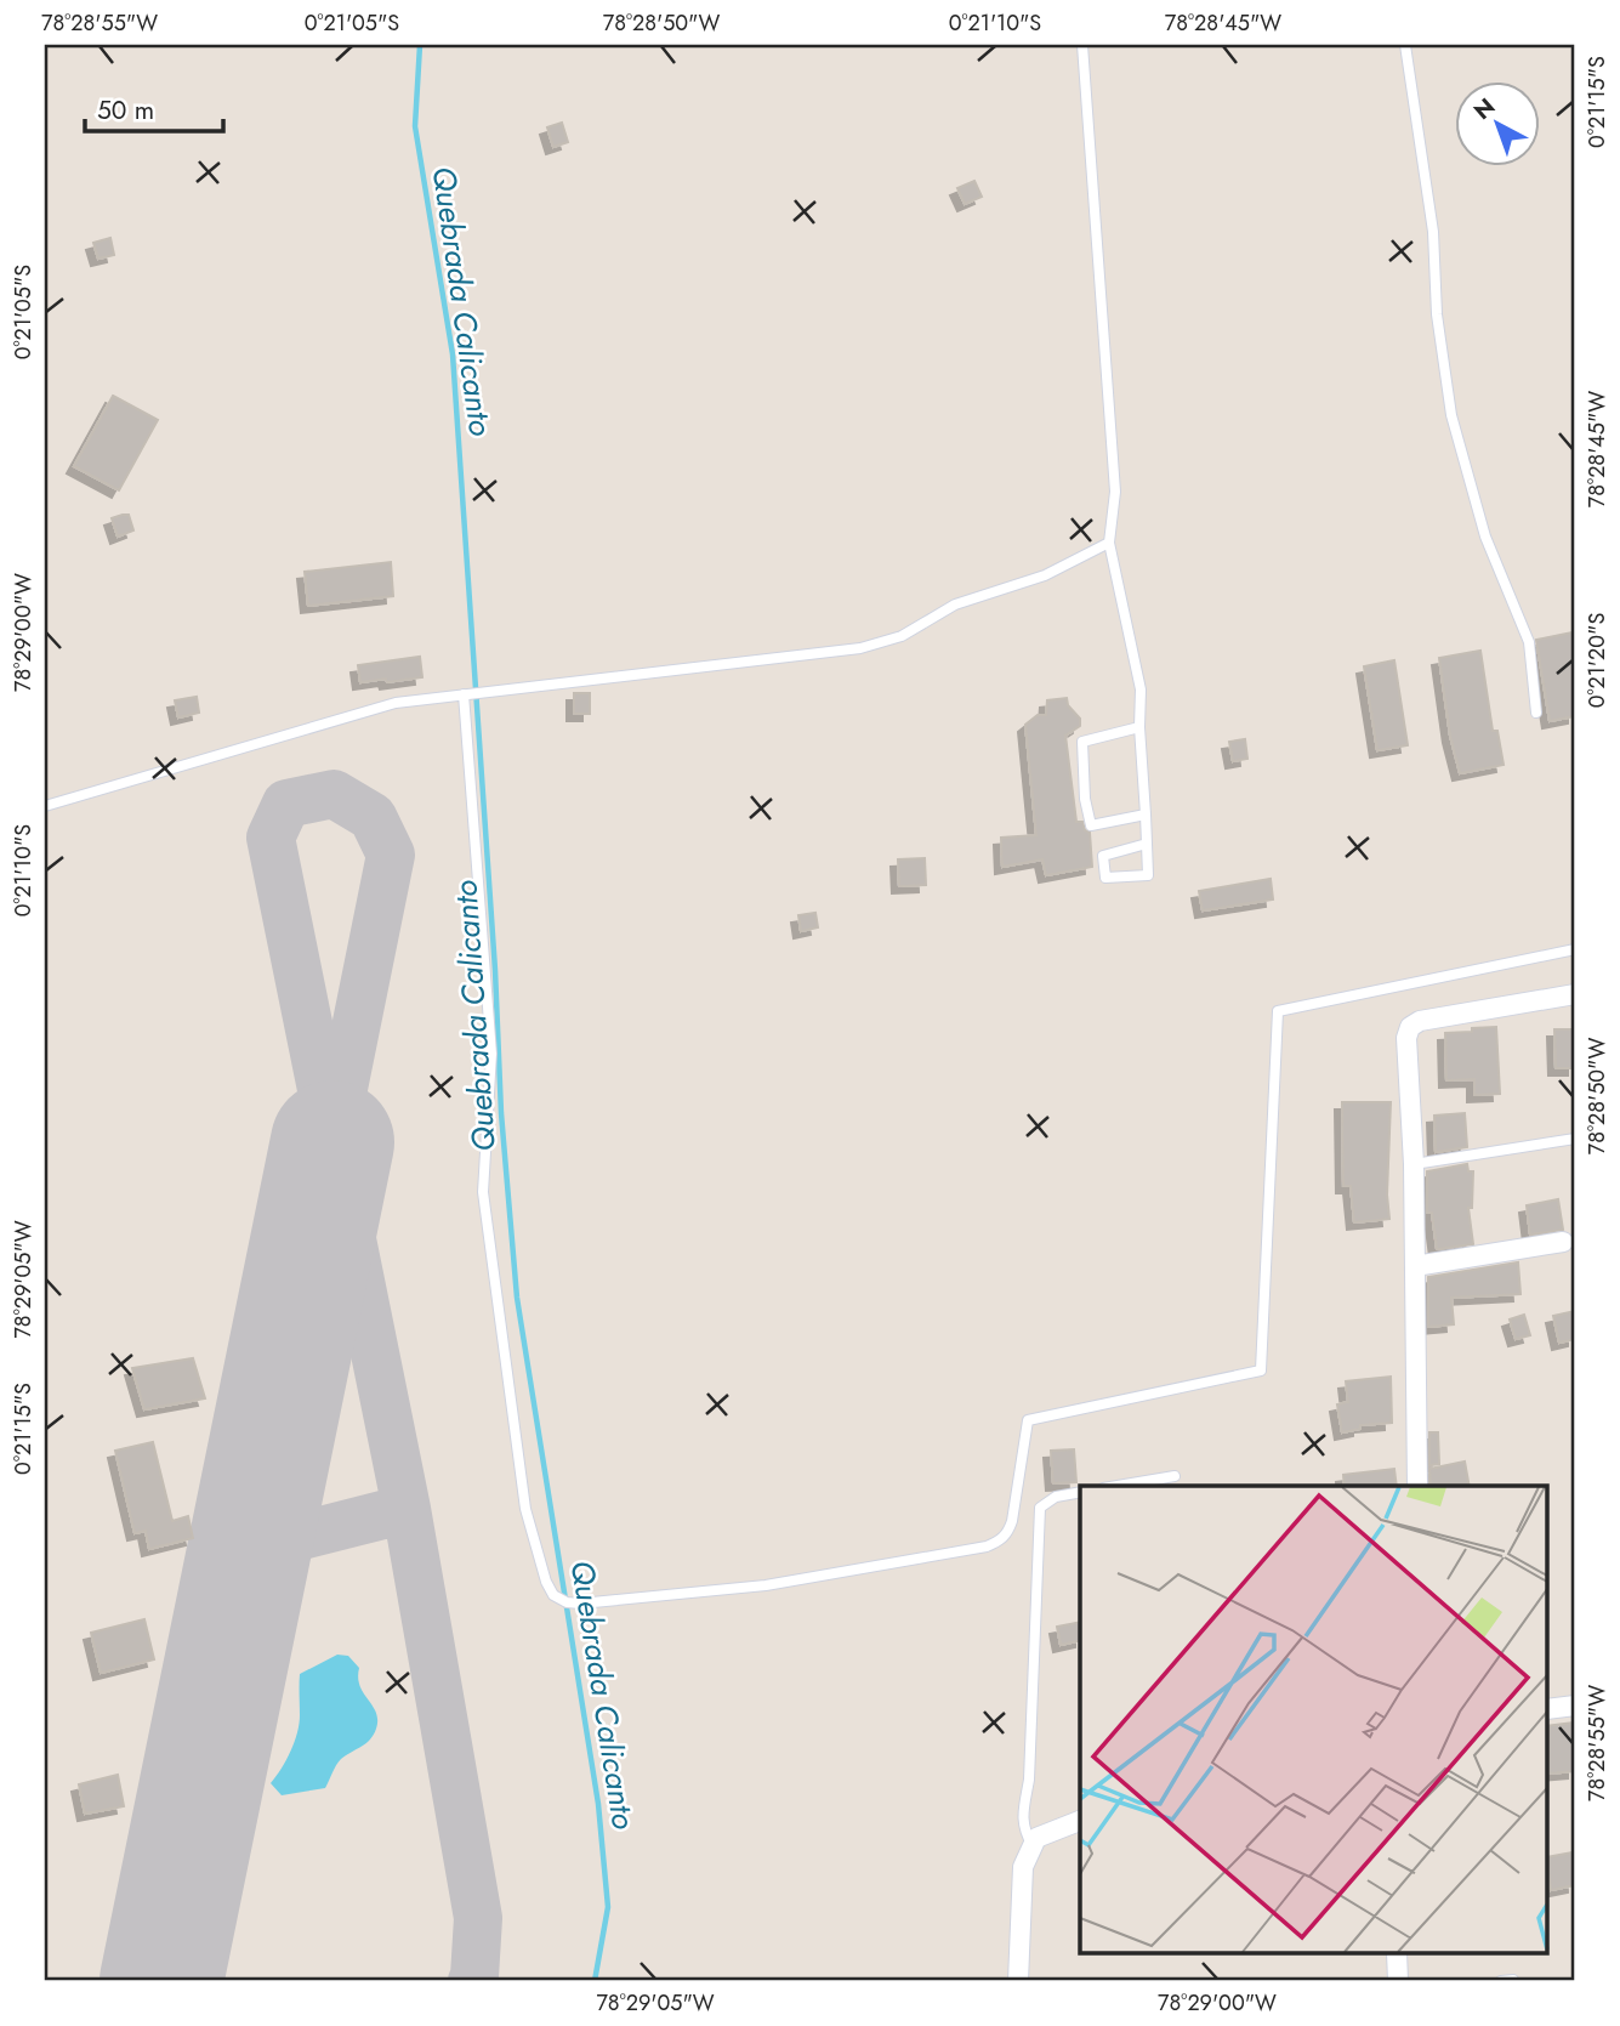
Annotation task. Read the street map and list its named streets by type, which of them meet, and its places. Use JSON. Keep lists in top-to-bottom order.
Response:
{
  "water": ["Quebrada Calicanto"],
  "scale_bar": "50 m",
  "north": "top left",
  "coordinates": [
    "78°28'55\"W",
    "0°21'05\"S",
    "78°28'50\"W",
    "0°21'10\"S",
    "78°28'45\"W",
    "0°21'15\"S",
    "78°29'00\"W",
    "0°21'20\"S",
    "78°29'05\"W"
  ]
}
